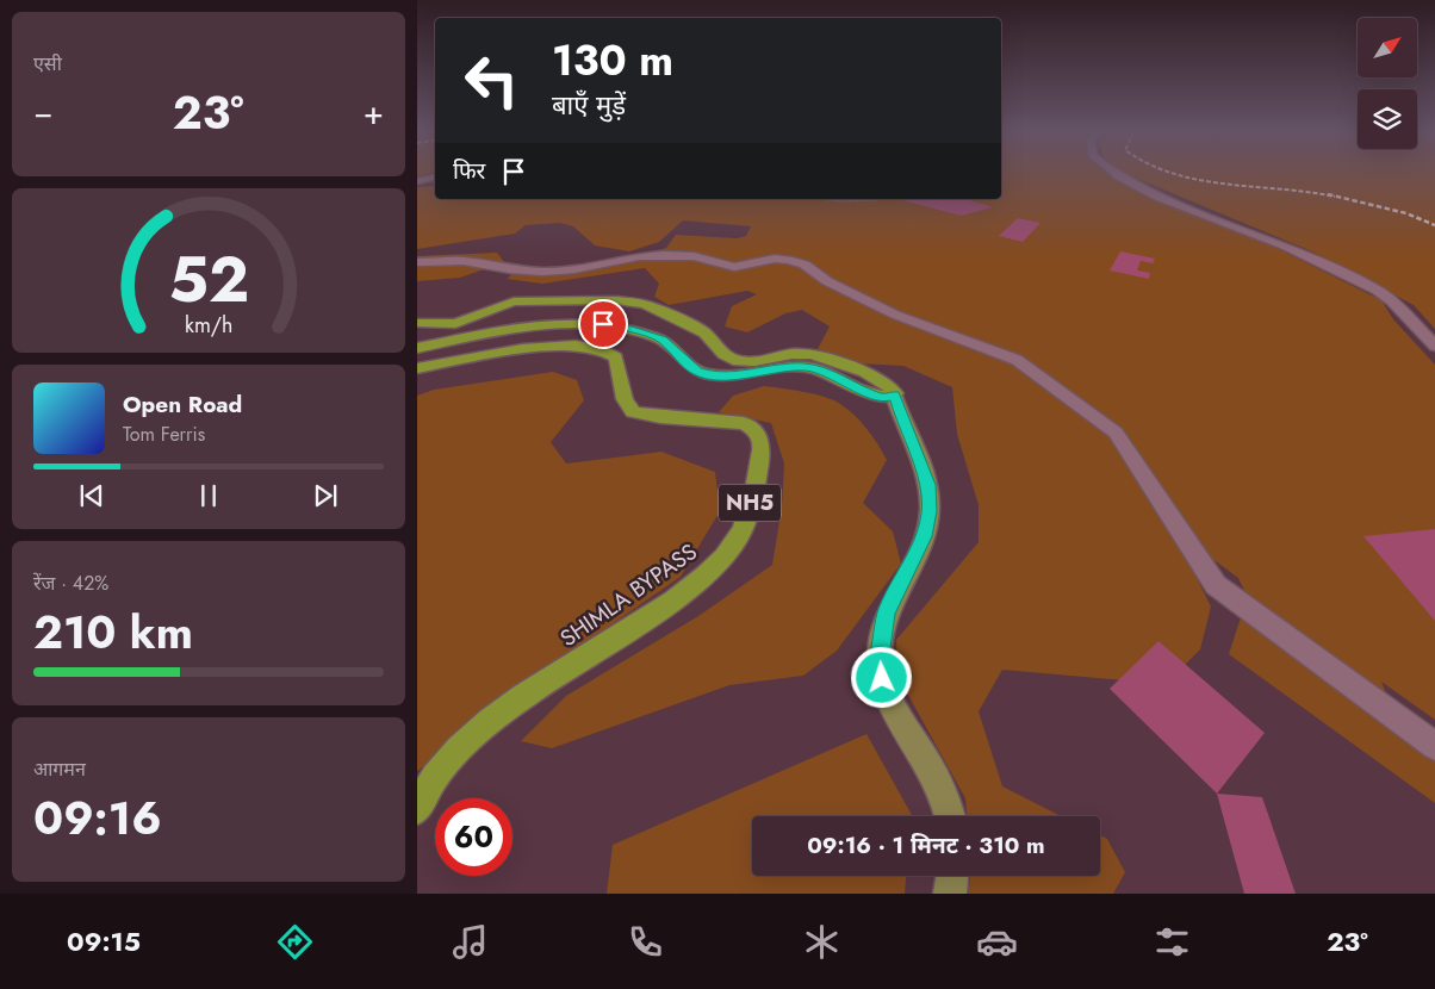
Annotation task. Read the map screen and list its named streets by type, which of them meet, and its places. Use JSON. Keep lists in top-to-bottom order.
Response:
{
  "streets": {
    "highway": ["NH5", "SHIMLA BYPASS"]
  },
  "north": "top right",
  "page": {
    "tile": [
      "एसी",
      ["रेंज · 42%", "210 km"],
      ["आगमन", "09:16"]
    ],
    "turn": ["130 m", "बाएँ मुड़ें"],
    "heat": ["−", "23°", "+"],
    "then": "फिर",
    "song": ["Open Road", "Tom Ferris"],
    "limit": "60",
    "trip": "09:16 · 1 मिनट · 310 m",
    "tabs": ["09:15", "23°"],
    "gauge": ["52", "km/h"]
  }
}
